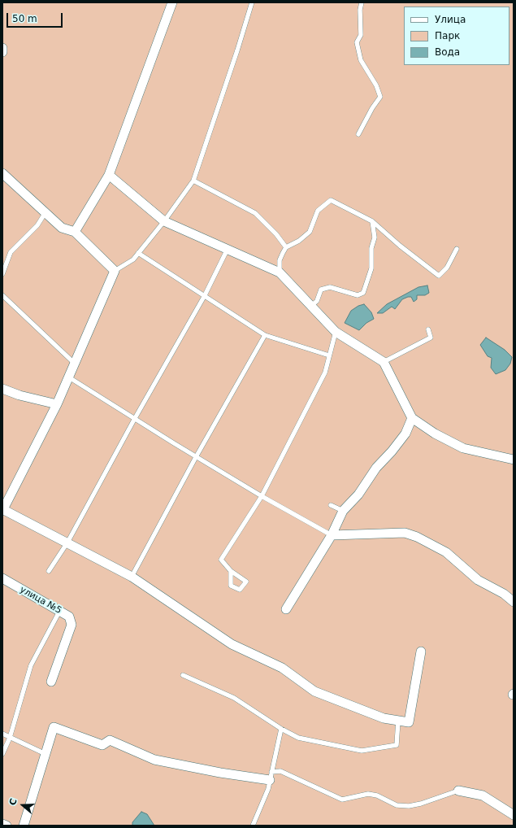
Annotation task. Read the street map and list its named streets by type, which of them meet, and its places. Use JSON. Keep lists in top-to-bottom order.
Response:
{
  "streets": {
    "street": ["улица №5"]
  },
  "legend": ["Улица", "Парк", "Вода"],
  "scale_bar": "50 m",
  "north": "left"
}
